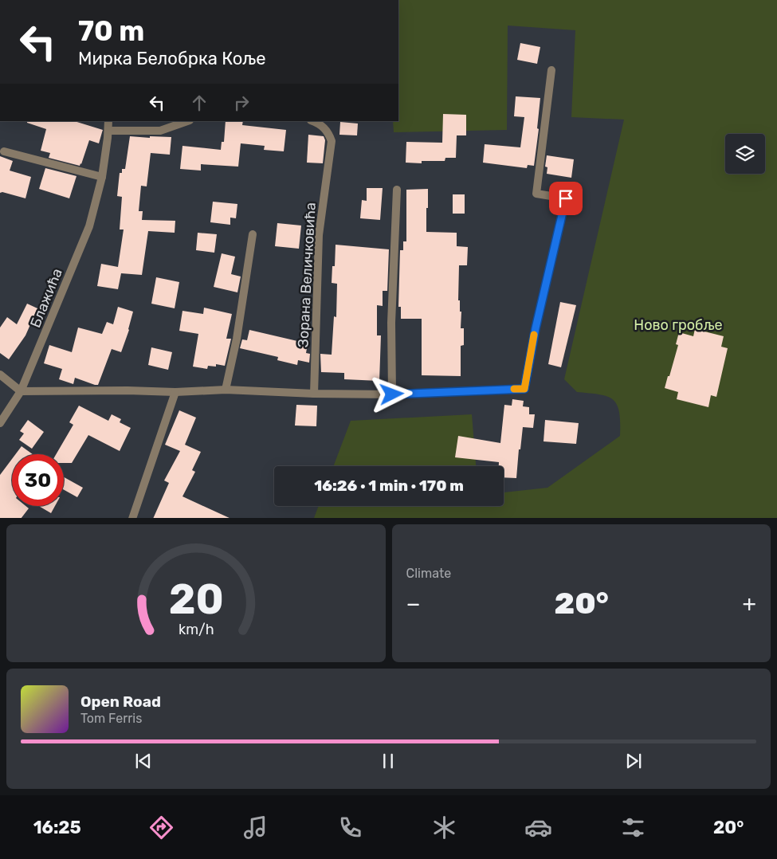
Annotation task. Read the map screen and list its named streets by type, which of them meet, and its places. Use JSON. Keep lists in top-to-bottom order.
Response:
{
  "streets": {
    "street": ["Зорана Величковића", "Блажића"]
  },
  "parks": ["Ново гробље"],
  "page": {
    "turn": ["70 m", "Мирка Белобрка Коље"],
    "limit": "30",
    "trip": "16:26 · 1 min · 170 m",
    "tile": "Climate",
    "heat": ["−", "20°", "+"],
    "song": ["Open Road", "Tom Ferris"],
    "tabs": ["16:25", "20°"],
    "gauge": ["20", "km/h"]
  }
}
